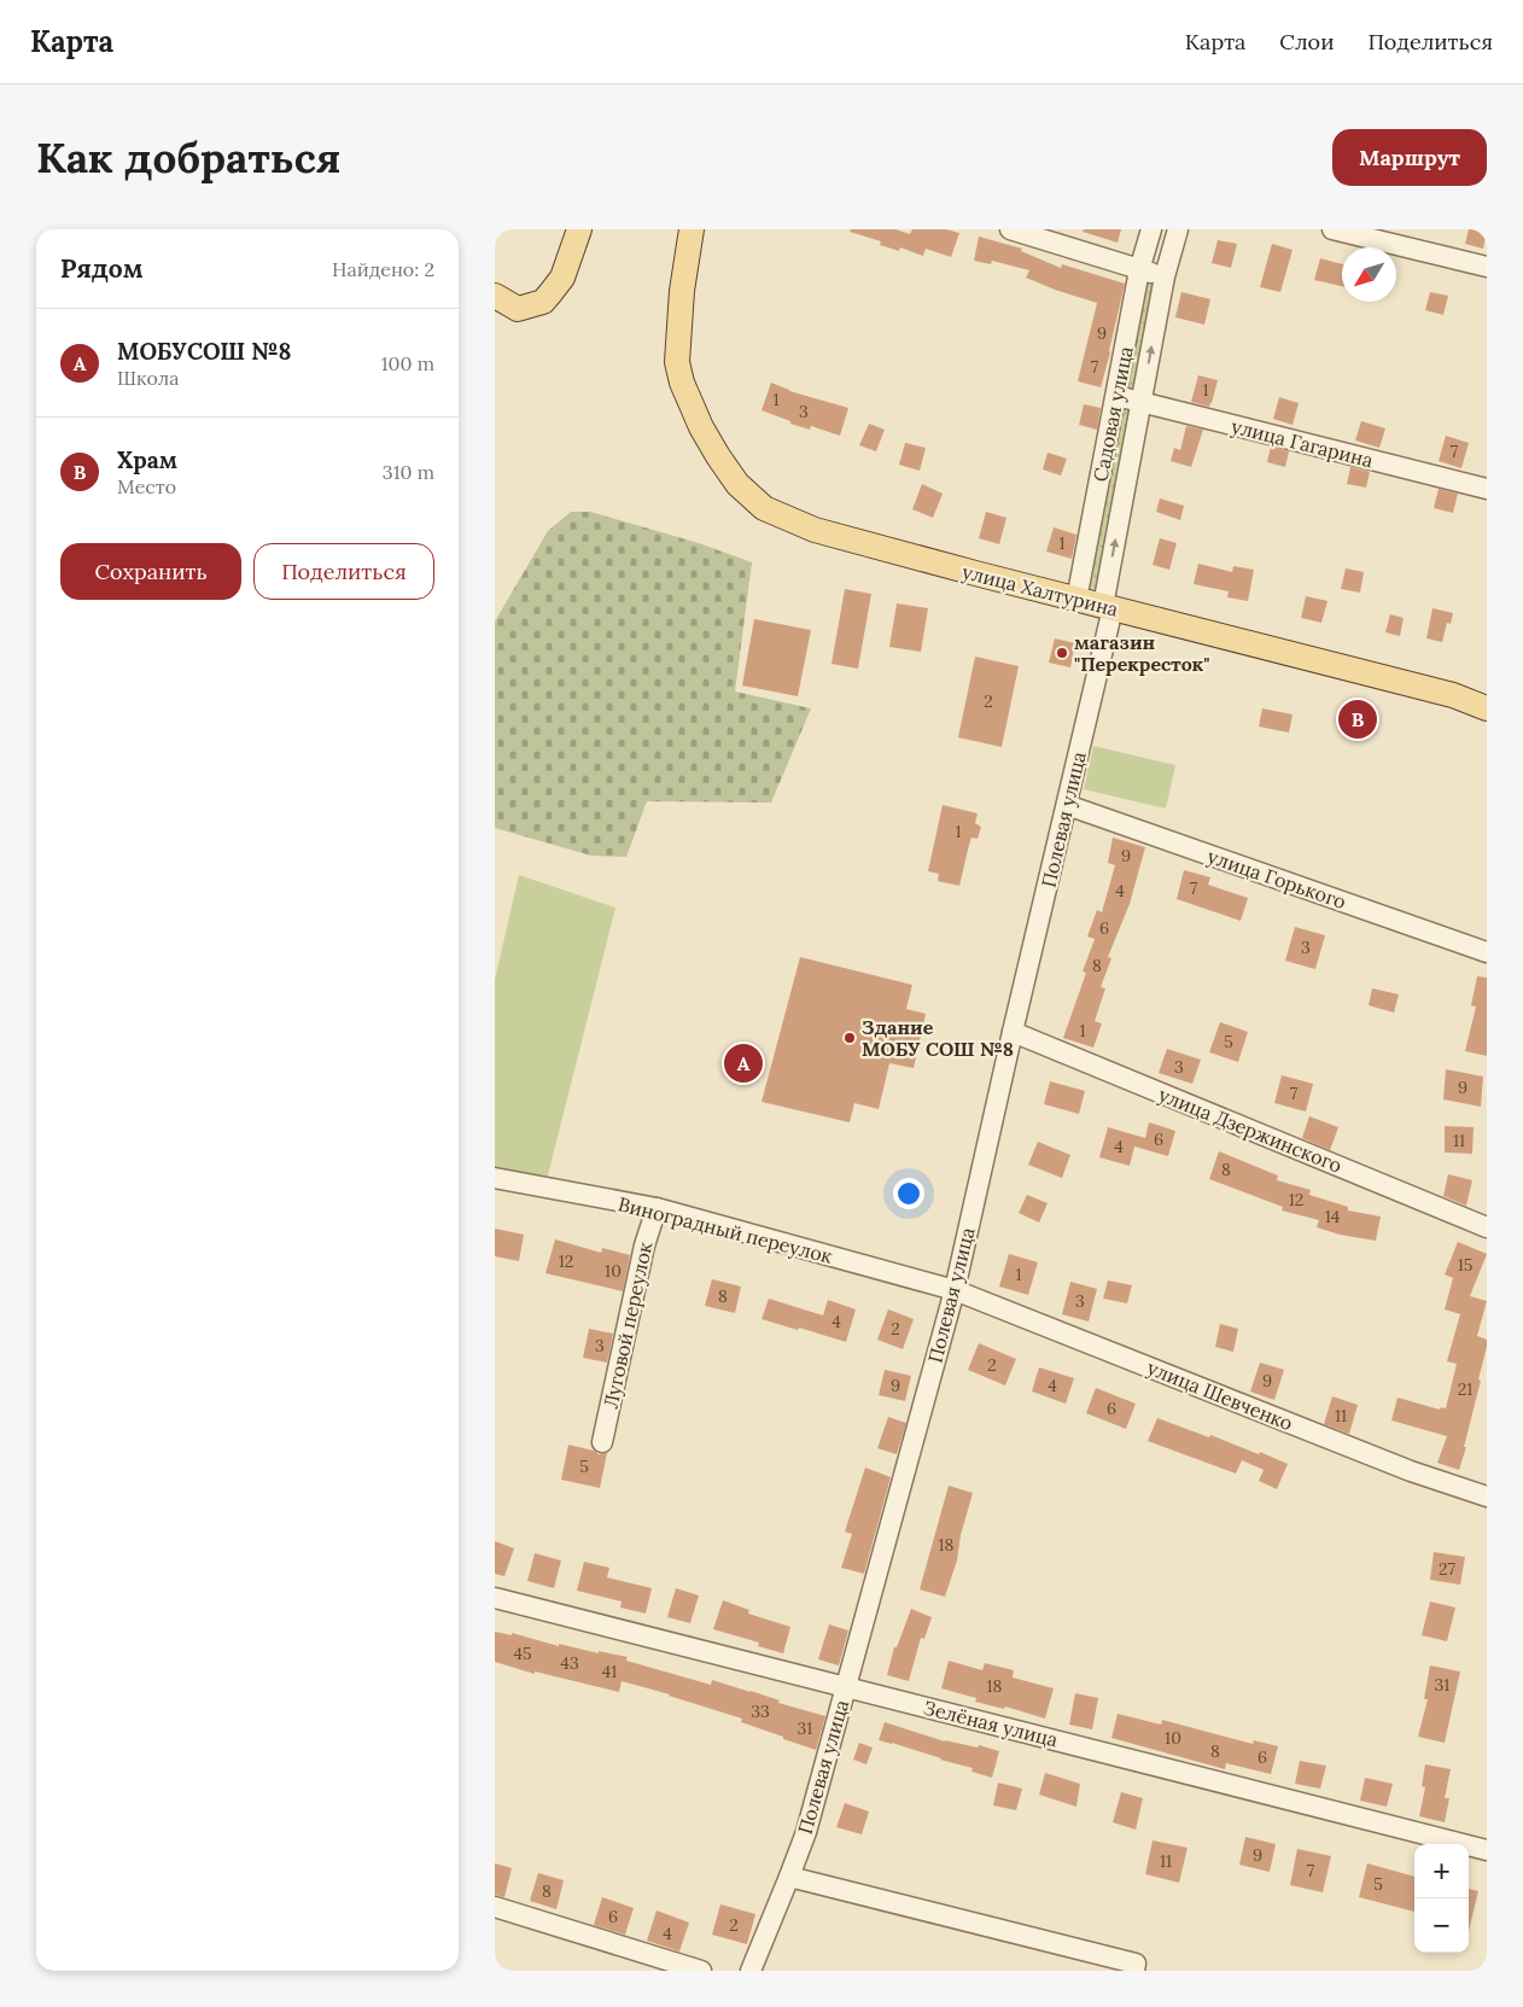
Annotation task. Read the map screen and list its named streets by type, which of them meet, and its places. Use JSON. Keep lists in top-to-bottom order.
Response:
{
  "streets": {
    "main road": ["улица Халтурина"],
    "street": [
      "Садовая улица",
      "улица Гагарина",
      "Полевая улица",
      "улица Горького",
      "улица Дзержинского",
      "Виноградный переулок",
      "Луговой переулок",
      "улица Шевченко",
      "Зелёная улица"
    ]
  },
  "crossings": [
    ["Садовая улица", "улица Гагарина"],
    ["Садовая улица", "улица Халтурина"],
    ["улица Гагарина", "Полевая улица"],
    ["улица Халтурина", "Полевая улица"],
    ["Полевая улица", "улица Горького"],
    ["Полевая улица", "улица Дзержинского"],
    ["Полевая улица", "Виноградный переулок"],
    ["Полевая улица", "улица Шевченко"],
    ["Полевая улица", "Зелёная улица"],
    ["Виноградный переулок", "Луговой переулок"],
    ["Виноградный переулок", "улица Шевченко"]
  ],
  "places": ["магазин \"Перекресток\"", "Здание МОБУ СОШ №8"],
  "house_numbers": [
    "9",
    "7",
    "1",
    "1",
    "3",
    "7",
    "1",
    "2",
    "1",
    "9",
    "7",
    "4",
    "6",
    "3",
    "8",
    "1",
    "5",
    "3",
    "9",
    "7",
    "6",
    "11",
    "4",
    "8",
    "12",
    "14",
    "12",
    "15",
    "10",
    "1",
    "8",
    "3",
    "4",
    "2",
    "3",
    "2",
    "9",
    "9",
    "4",
    "21",
    "6",
    "11",
    "5",
    "18",
    "27",
    "45",
    "43",
    "41",
    "31",
    "18",
    "33",
    "31",
    "10",
    "8",
    "6",
    "9",
    "11",
    "7",
    "5",
    "8",
    "6",
    "2",
    "4"
  ],
  "north": "bottom left",
  "page": {
    "header": "Карта",
    "nav": ["Карта", "Слои", "Поделиться"],
    "buttons": [
      "Маршрут",
      ["Сохранить", "Поделиться"]
    ],
    "title": "Как добраться",
    "heading": ["Рядом", "Найдено: 2"],
    "list": [
      {
        "mark": "A",
        "name": "МОБУСОШ №8",
        "note": "Школа",
        "value": "100 m"
      },
      {
        "mark": "B",
        "name": "Храм",
        "note": "Место",
        "value": "310 m"
      }
    ],
    "pins": ["B", "A"],
    "map_buttons": ["+", "−"]
  }
}
